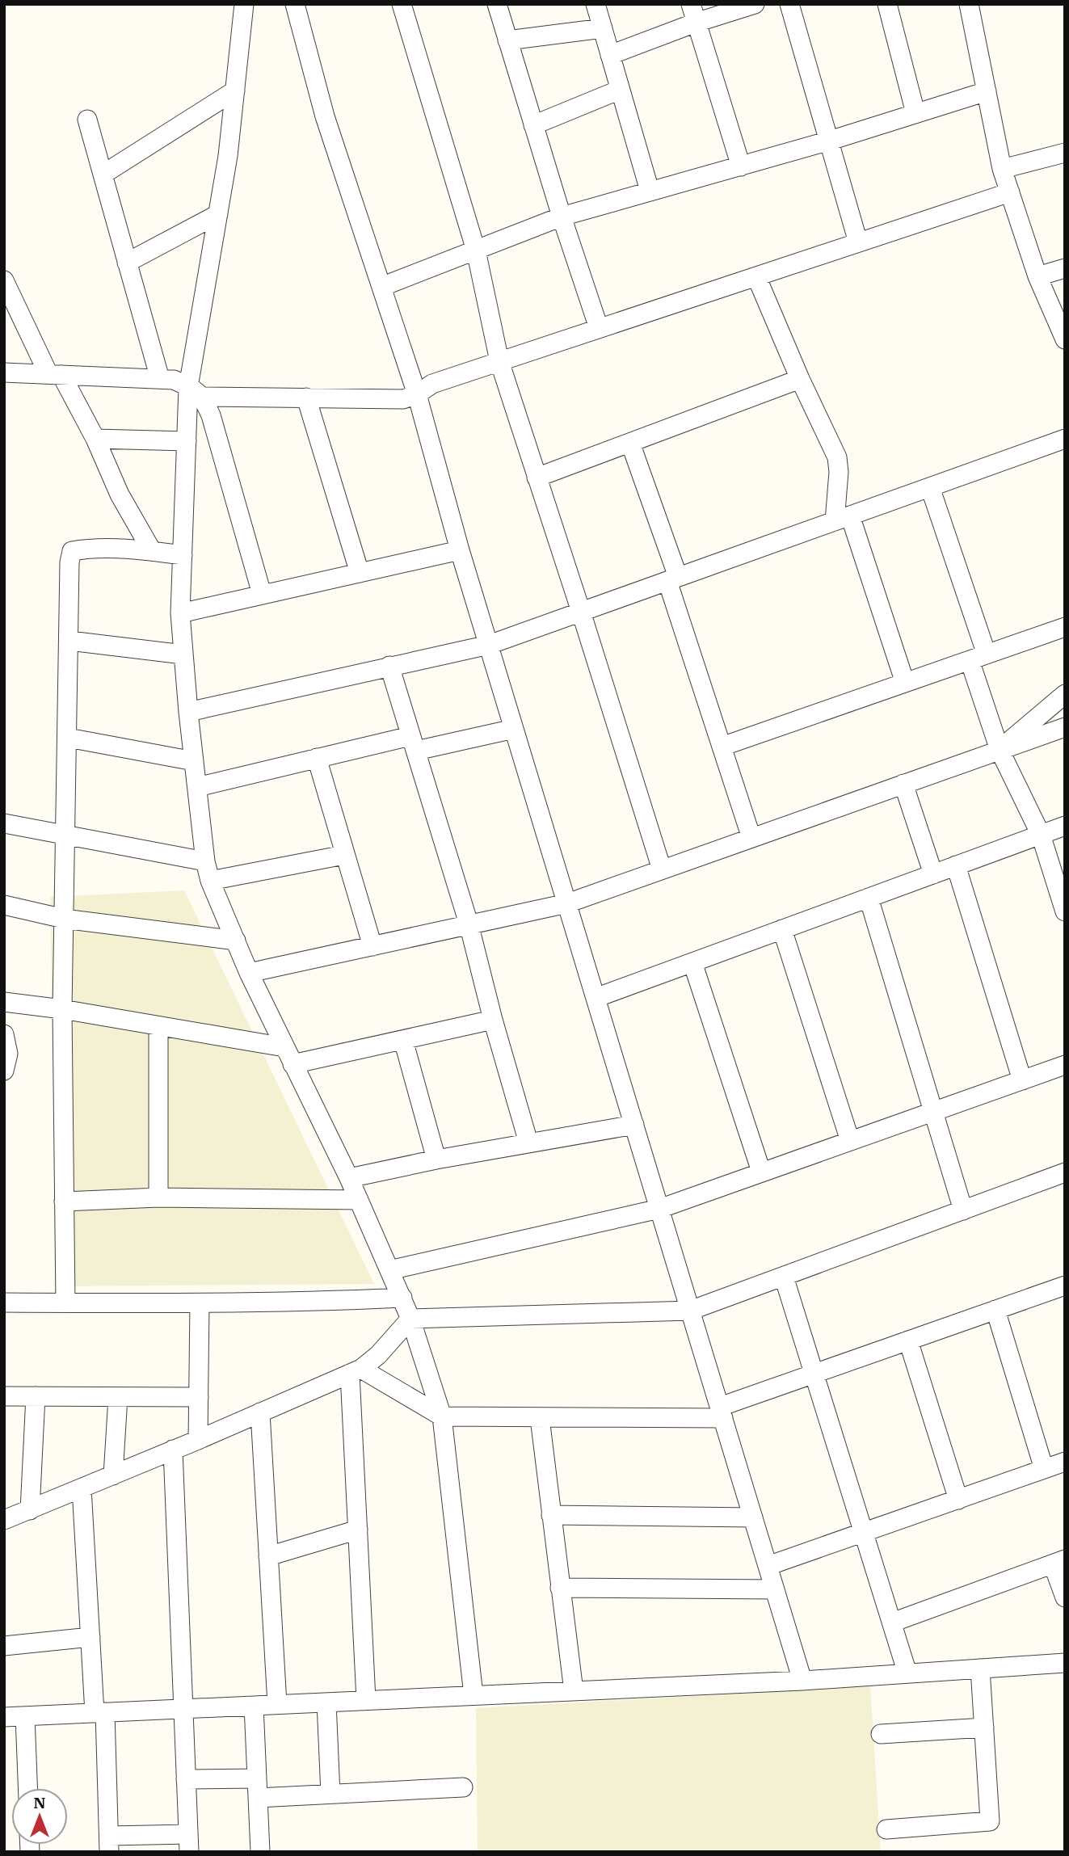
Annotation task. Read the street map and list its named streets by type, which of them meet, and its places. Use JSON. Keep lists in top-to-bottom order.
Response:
{
  "north": "top"
}
